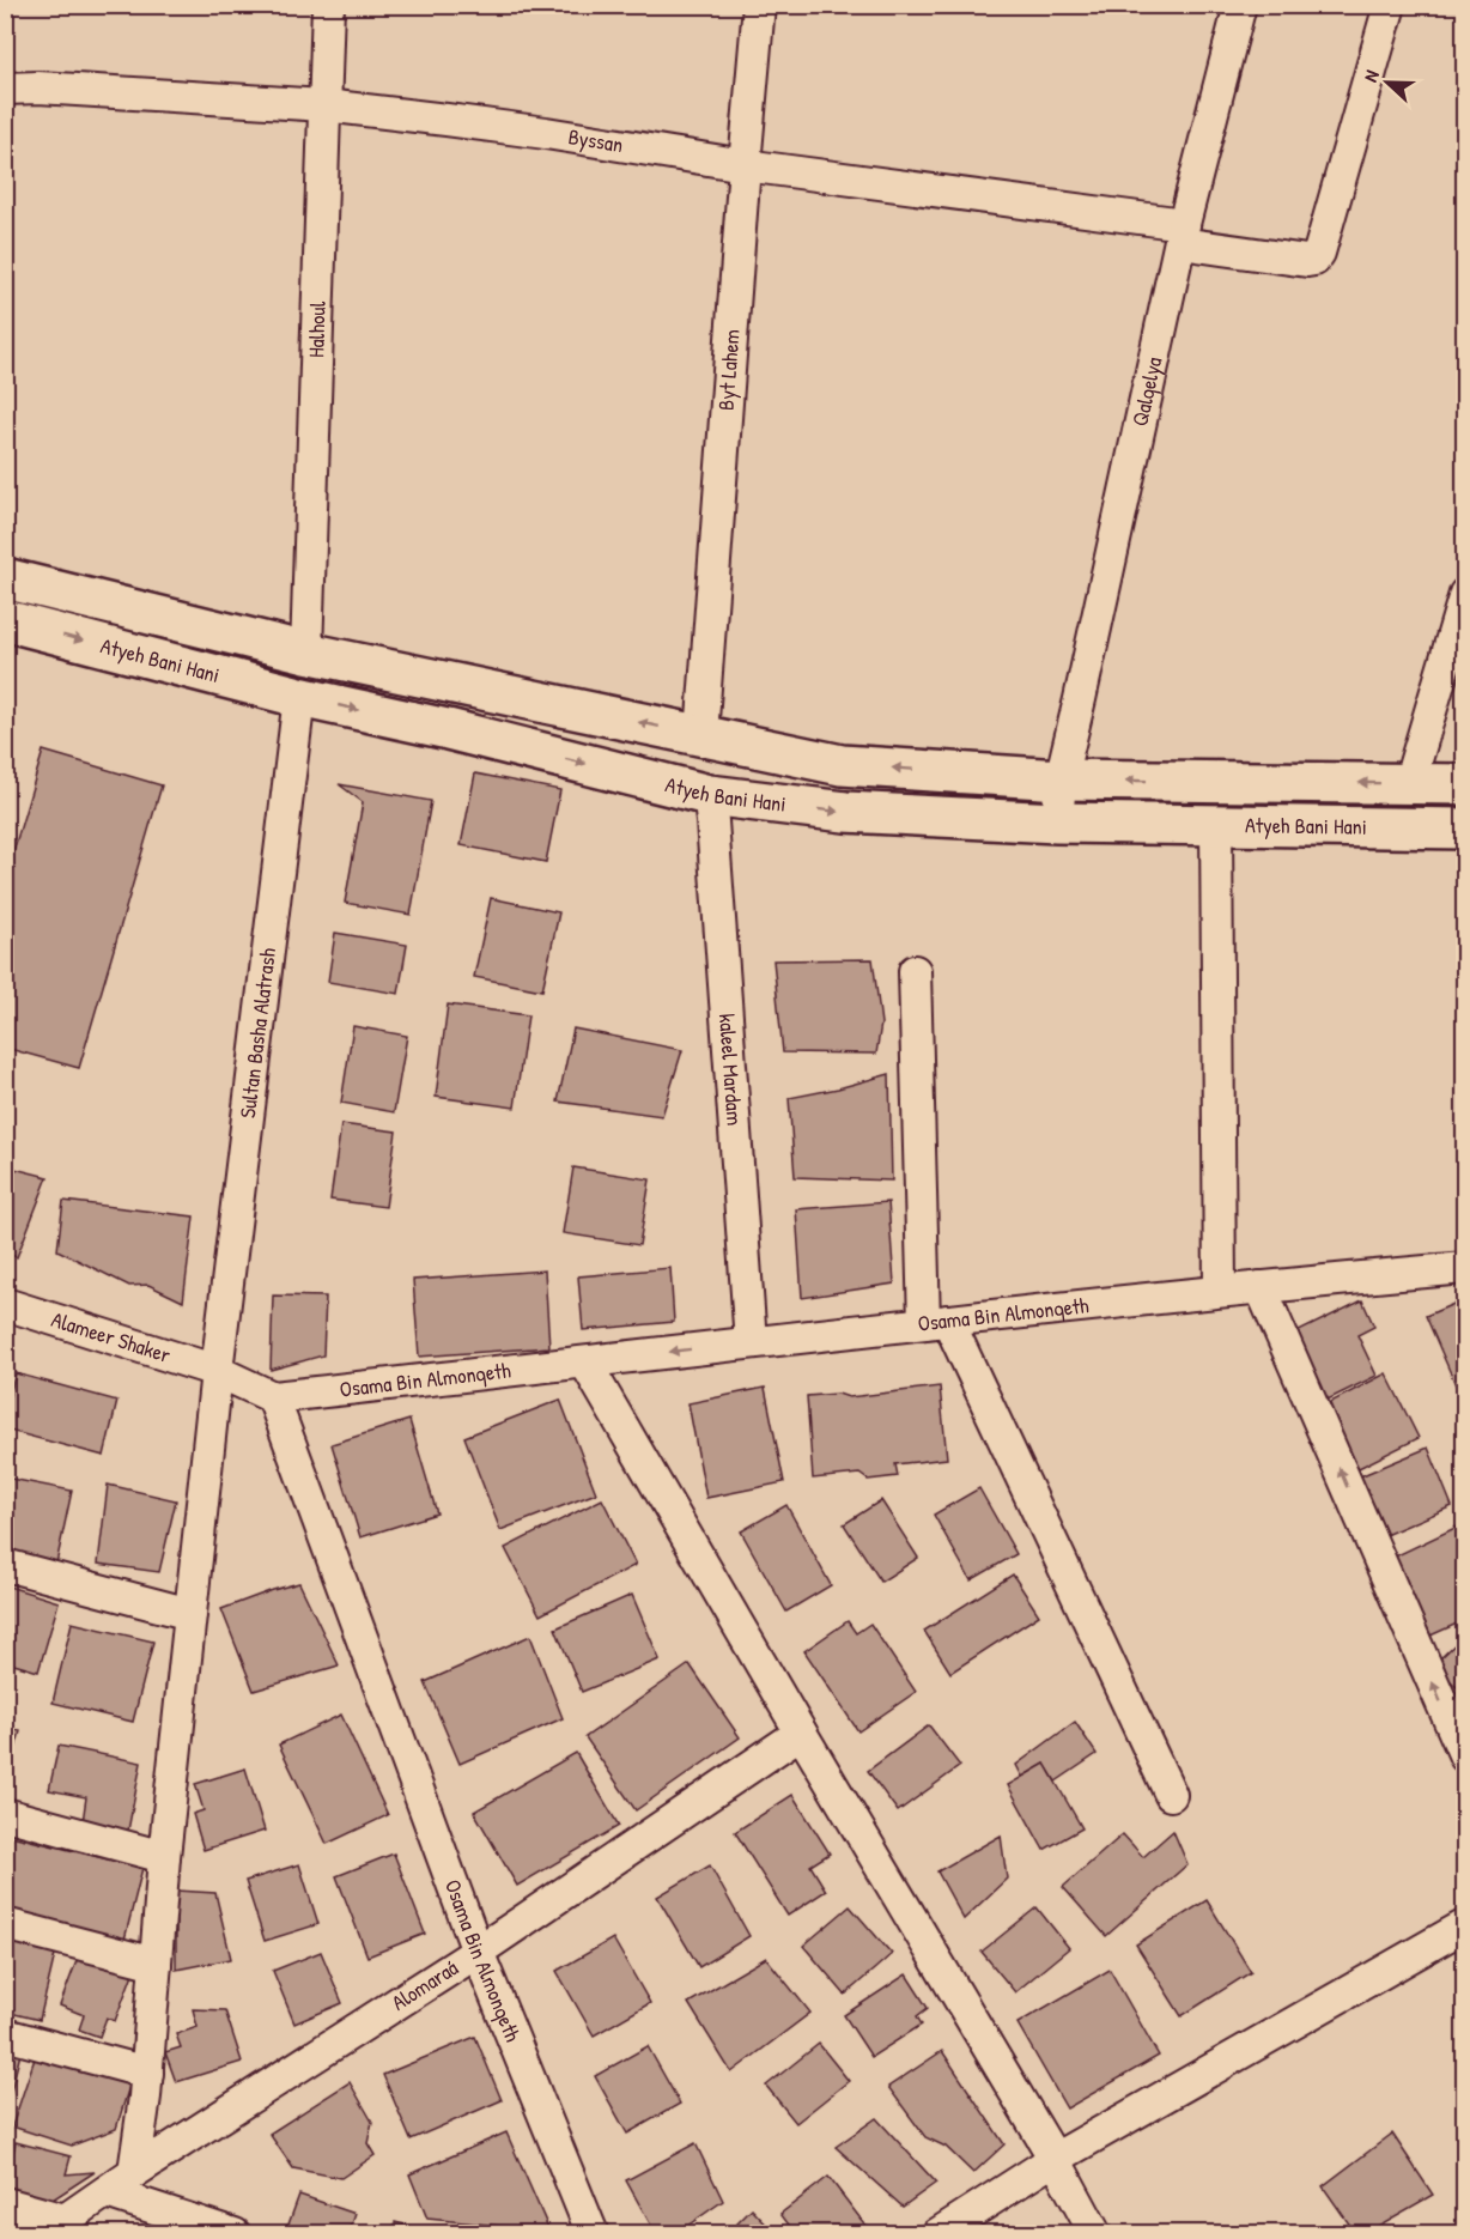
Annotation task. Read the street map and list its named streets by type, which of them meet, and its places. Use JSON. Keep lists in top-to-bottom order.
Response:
{
  "streets": {
    "main road": ["Atyeh Bani Hani"],
    "street": [
      "Byssan",
      "Halhoul",
      "Byt Lahem",
      "Qalqelya",
      "Sultan Basha Alatrash",
      "kaleel Mardam",
      "Osama Bin Almonqeth",
      "Alameer Shaker",
      "Alomaraá"
    ]
  },
  "crossings": [
    ["Byssan", "Halhoul"],
    ["Byssan", "Byt Lahem"],
    ["Byssan", "Qalqelya"],
    ["Qalqelya", "Atyeh Bani Hani"],
    ["Atyeh Bani Hani", "Sultan Basha Alatrash"],
    ["Atyeh Bani Hani", "kaleel Mardam"],
    ["Sultan Basha Alatrash", "Alameer Shaker"],
    ["Sultan Basha Alatrash", "Alomaraá"],
    ["kaleel Mardam", "Osama Bin Almonqeth"],
    ["Osama Bin Almonqeth", "Alameer Shaker"],
    ["Osama Bin Almonqeth", "Alomaraá"]
  ],
  "north": "left"
}
